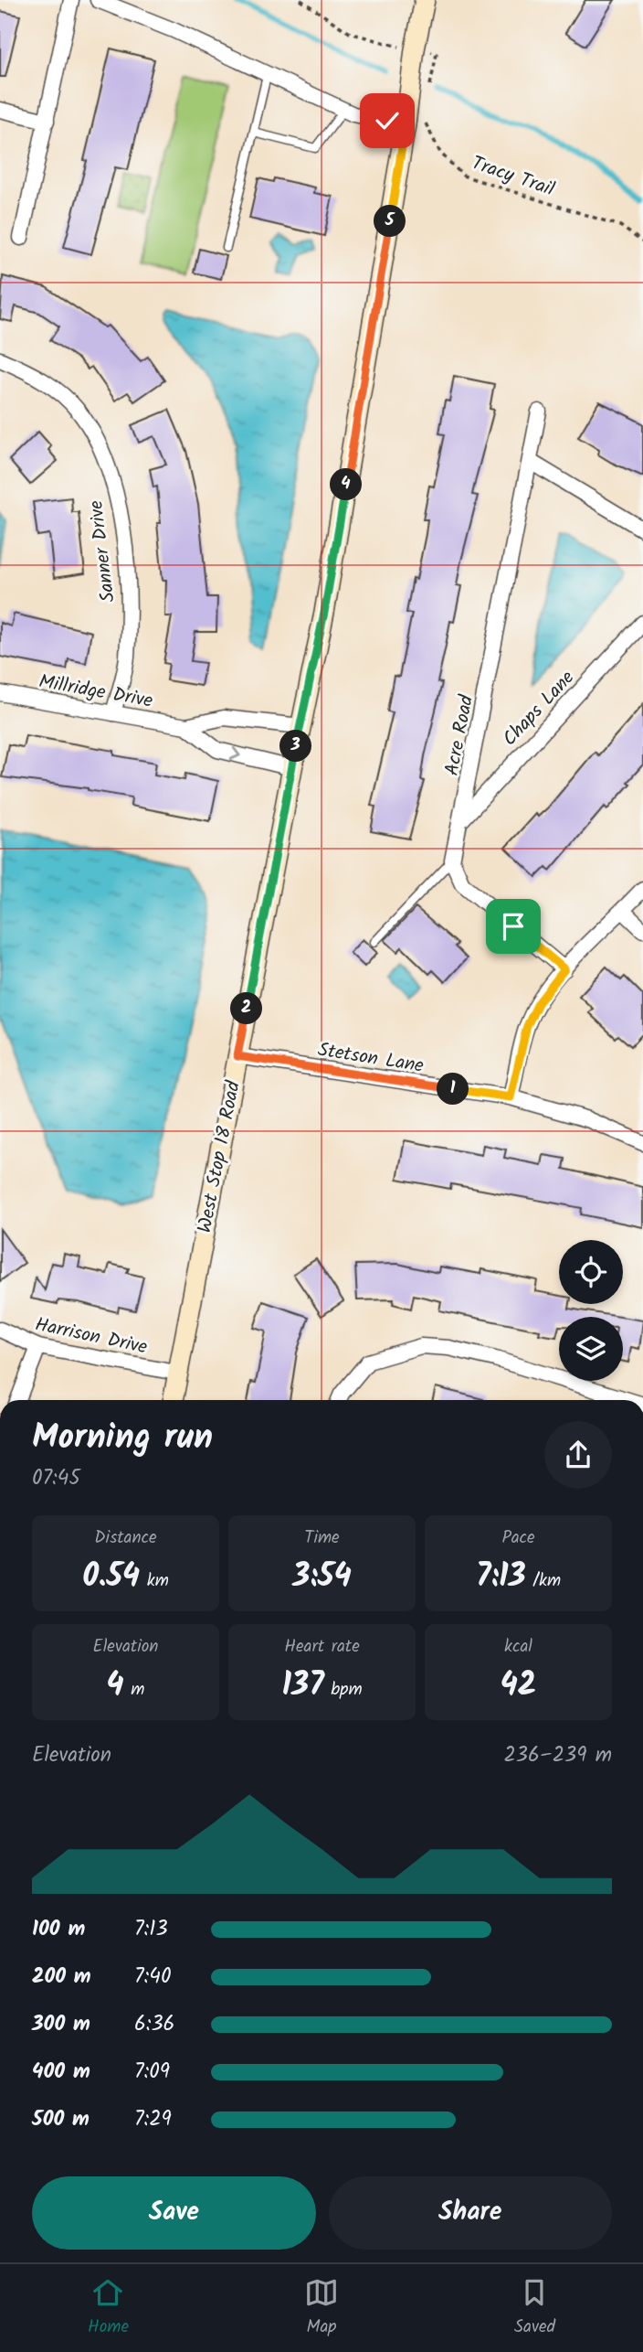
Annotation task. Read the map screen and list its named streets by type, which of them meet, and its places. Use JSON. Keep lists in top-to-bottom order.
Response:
{
  "streets": {
    "street": [
      "Sanner Drive",
      "Millridge Drive",
      "Chaps Lane",
      "Acre Road",
      "Stetson Lane",
      "West Stop 18 Road",
      "Harrison Drive"
    ],
    "path": ["Tracy Trail"]
  },
  "crossings": [
    ["Sanner Drive", "Millridge Drive"],
    ["Millridge Drive", "West Stop 18 Road"],
    ["Chaps Lane", "Acre Road"],
    ["Stetson Lane", "West Stop 18 Road"],
    ["West Stop 18 Road", "Harrison Drive"]
  ],
  "page": {
    "pins": [
      "5",
      "4",
      "3",
      "2",
      "1"
    ],
    "heading": ["Morning run", "07:45"],
    "stats": [
      ["Distance", "0.54 km"],
      ["Time", "3:54"],
      ["Pace", "7:13 /km"],
      ["Elevation", "4 m"],
      ["Heart rate", "137 bpm"],
      ["kcal", "42"]
    ],
    "chart": ["Elevation", "236–239 m"],
    "list": [
      {
        "name": "100 m",
        "note": "7:13"
      },
      {
        "name": "200 m",
        "note": "7:40"
      },
      {
        "name": "300 m",
        "note": "6:36"
      },
      {
        "name": "400 m",
        "note": "7:09"
      },
      {
        "name": "500 m",
        "note": "7:29"
      }
    ],
    "buttons": ["Save", "Share"],
    "tabs": ["Home", "Map", "Saved"]
  }
}
